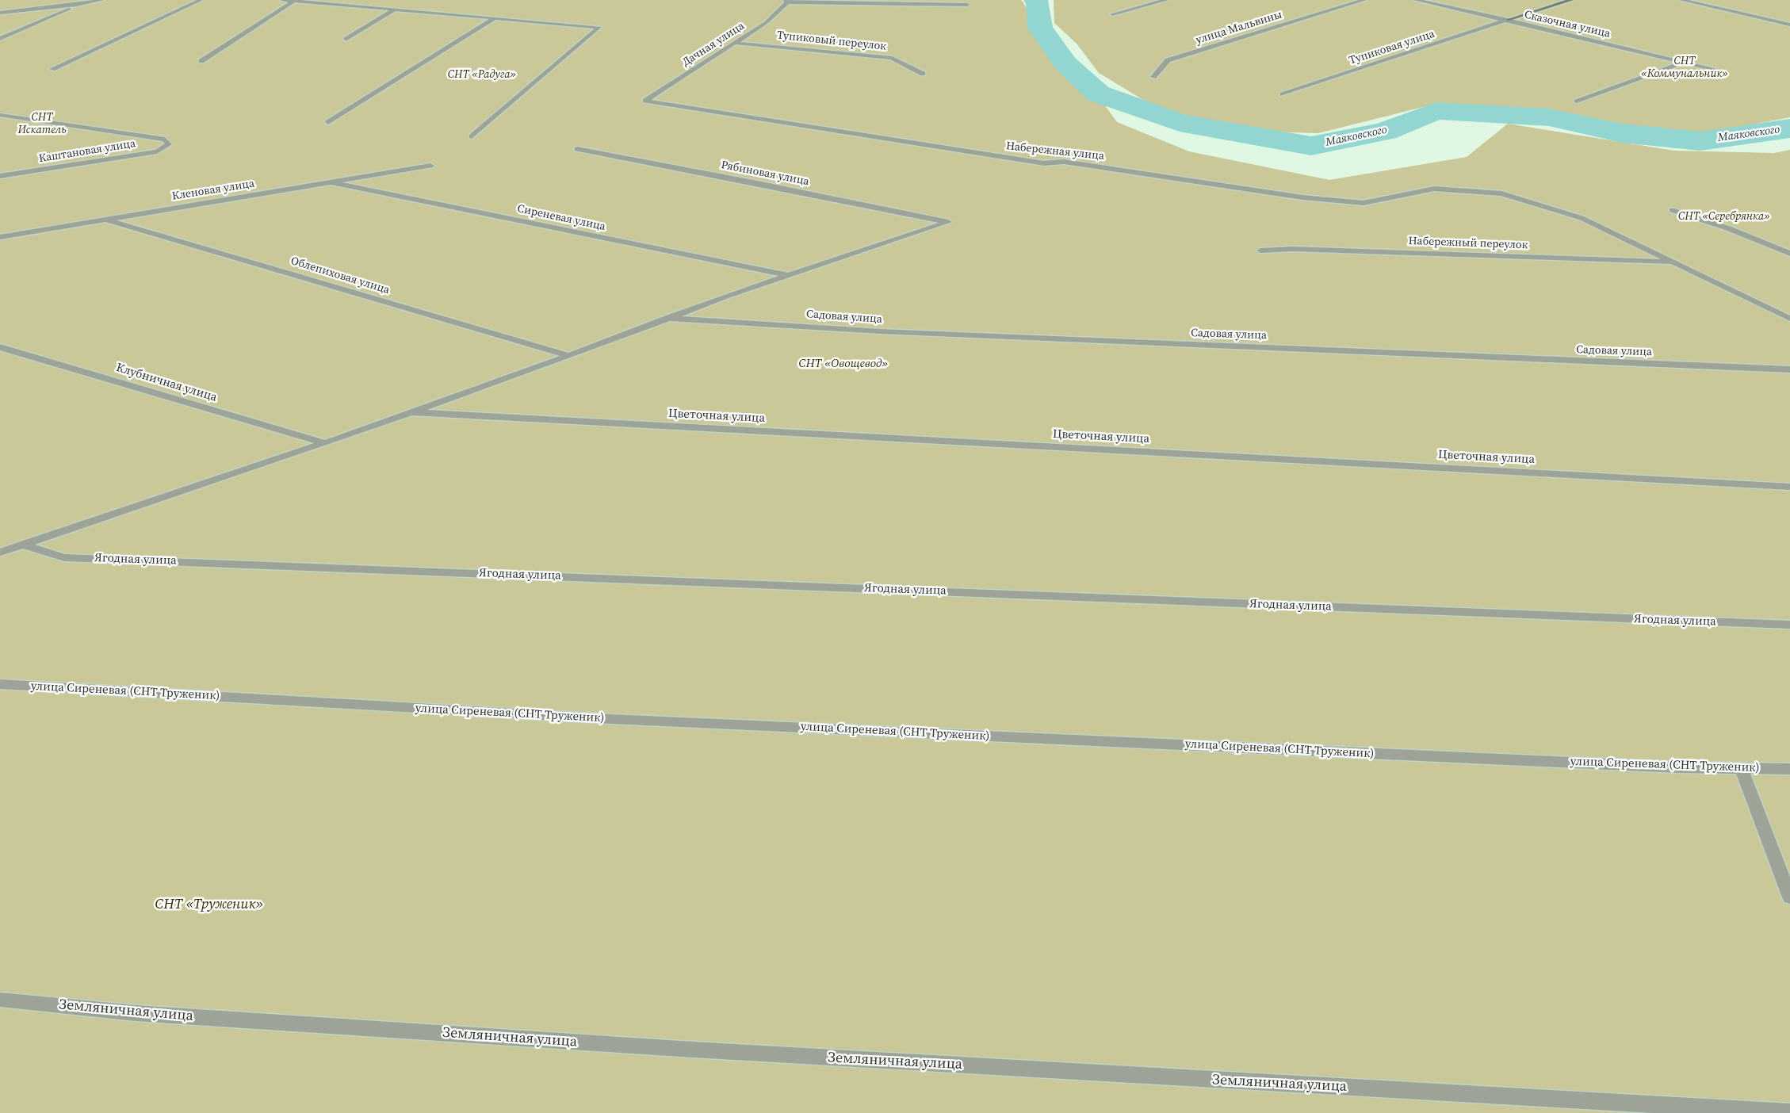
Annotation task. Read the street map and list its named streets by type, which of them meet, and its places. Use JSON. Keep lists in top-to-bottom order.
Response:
{
  "streets": {
    "street": [
      "Сказочная улица",
      "улица Мальвины",
      "Тупиковый переулок",
      "Дачная улица",
      "Тупиковая улица",
      "Каштановая улица",
      "Набережная улица",
      "Рябиновая улица",
      "Кленовая улица",
      "Сиреневая улица",
      "Набережный переулок",
      "Облепиховая улица",
      "Садовая улица",
      "Клубничная улица",
      "Цветочная улица",
      "Ягодная улица",
      "улица Сиреневая (СНТ Труженик)",
      "Земляничная улица"
    ]
  },
  "crossings": [
    ["Сказочная улица", "Тупиковая улица"],
    ["Тупиковый переулок", "Дачная улица"],
    ["Дачная улица", "Набережная улица"],
    ["Набережная улица", "Набережный переулок"],
    ["Рябиновая улица", "Сиреневая улица"],
    ["Кленовая улица", "Сиреневая улица"],
    ["Кленовая улица", "Облепиховая улица"]
  ],
  "water": ["Маяковского"],
  "parks": [
    "СНТ «Коммунальник»",
    "СНТ «Радуга»",
    "СНТ Искатель",
    "СНТ «Серебрянка»",
    "СНТ «Овощевод»",
    "СНТ «Труженик»"
  ]
}
